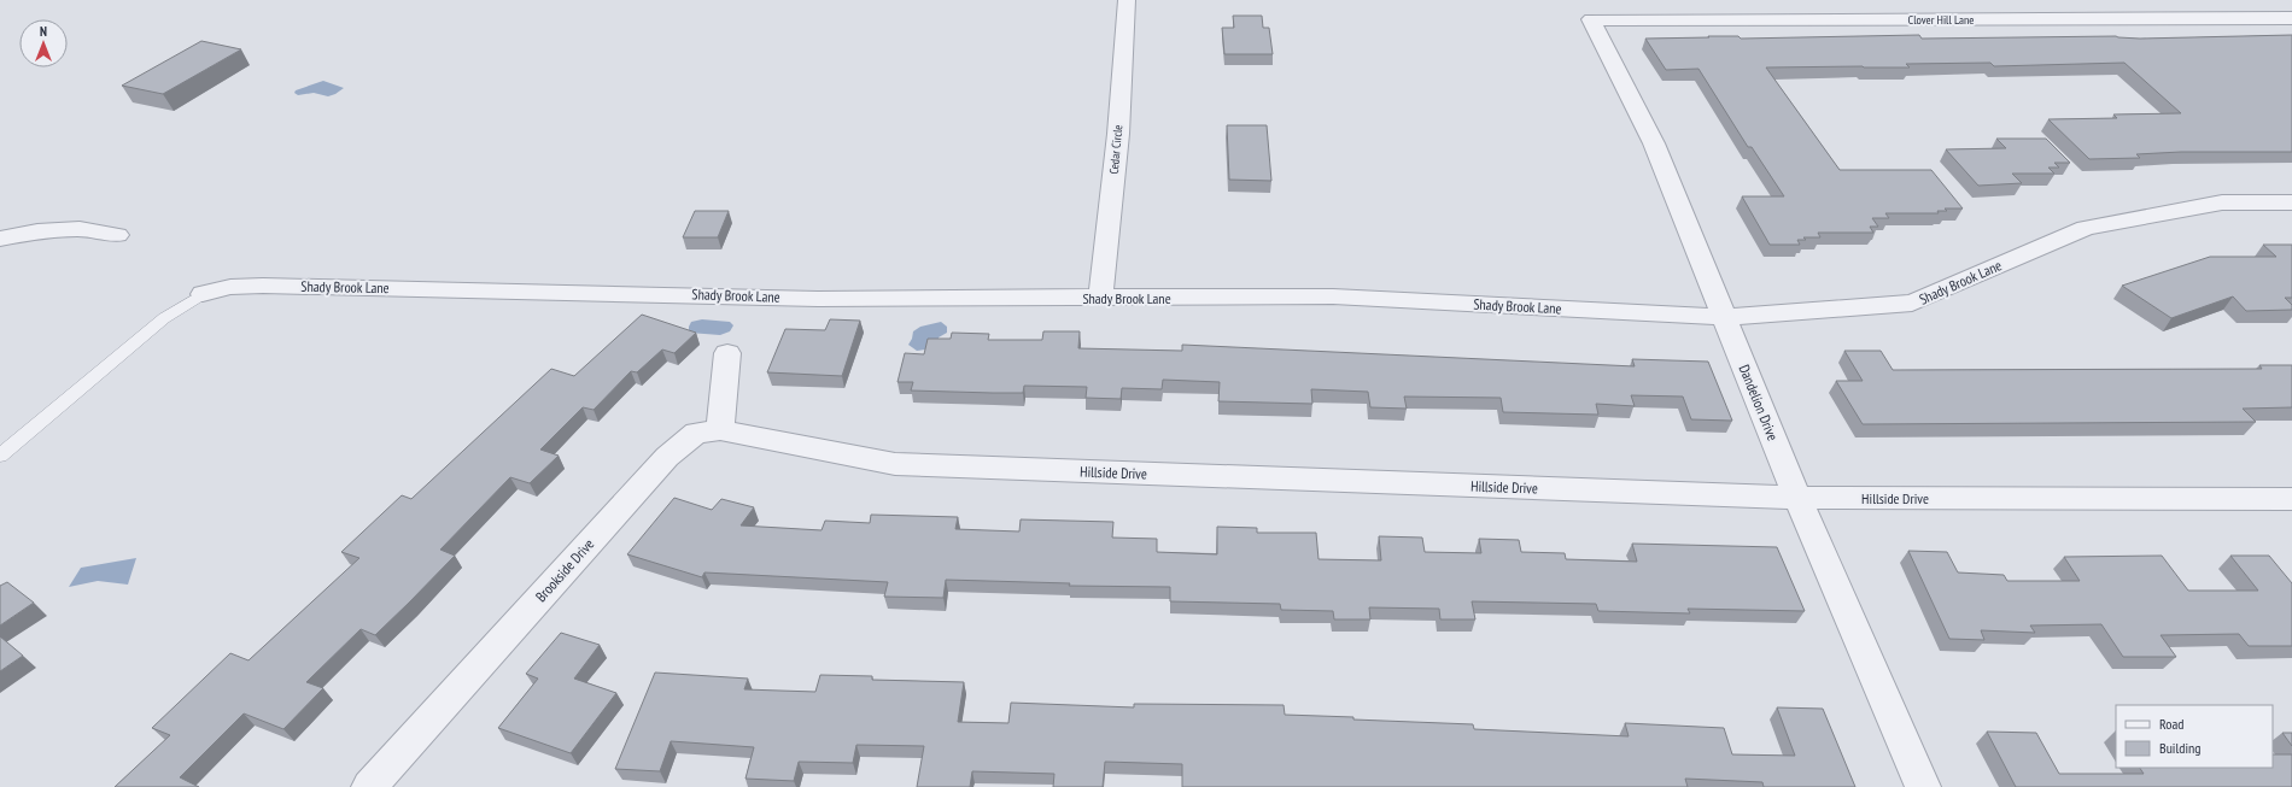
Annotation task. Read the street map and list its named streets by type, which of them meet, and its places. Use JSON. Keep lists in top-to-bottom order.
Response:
{
  "streets": {
    "street": [
      "Clover Hill Lane",
      "Cedar Circle",
      "Shady Brook Lane",
      "Dandelion Drive",
      "Hillside Drive",
      "Brookside Drive"
    ]
  },
  "crossings": [
    ["Clover Hill Lane", "Dandelion Drive"],
    ["Cedar Circle", "Shady Brook Lane"],
    ["Shady Brook Lane", "Dandelion Drive"],
    ["Dandelion Drive", "Hillside Drive"],
    ["Hillside Drive", "Brookside Drive"]
  ],
  "legend": ["Road", "Building"],
  "north": "top"
}
